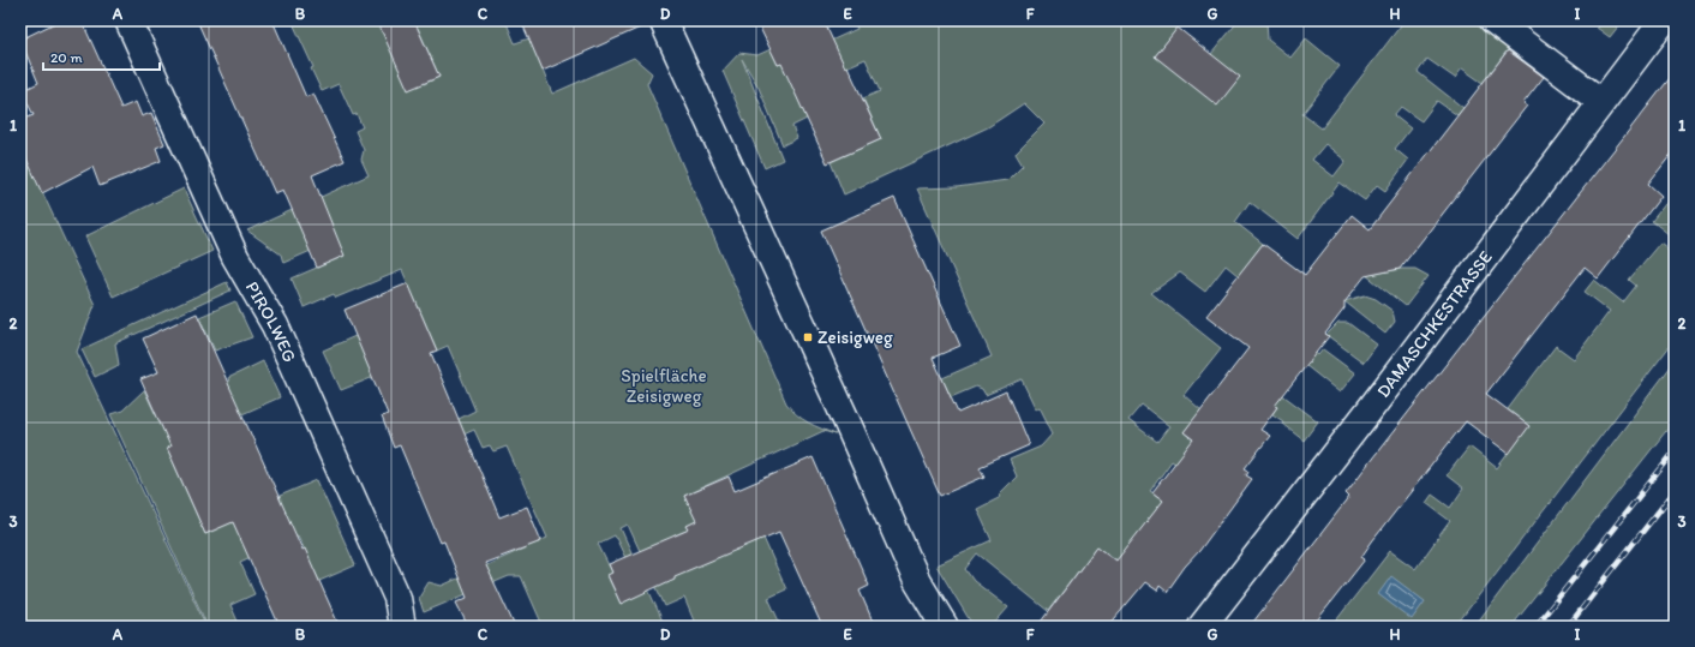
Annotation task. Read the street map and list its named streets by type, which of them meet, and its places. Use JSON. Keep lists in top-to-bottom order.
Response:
{
  "streets": {
    "street": ["PIROLWEG", "DAMASCHKESTRASSE"]
  },
  "parks": ["Spielfläche Zeisigweg"],
  "places": {
    "transit": ["Zeisigweg"]
  },
  "scale_bar": "20 m",
  "grid": {
    "columns": [
      "A",
      "B",
      "C",
      "D",
      "E",
      "F",
      "G",
      "H",
      "I"
    ],
    "rows": ["1", "2", "3"]
  }
}
